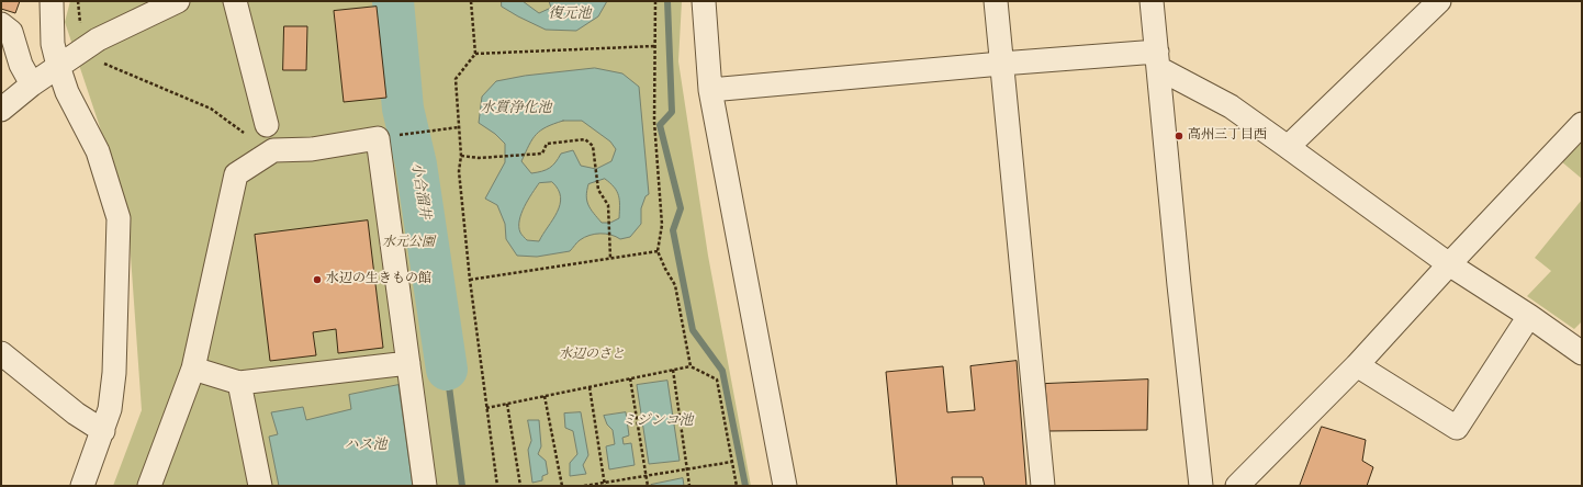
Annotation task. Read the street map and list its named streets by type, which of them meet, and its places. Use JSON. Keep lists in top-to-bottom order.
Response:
{
  "water": [
    "復元池",
    "水質浄化池",
    "小合溜井",
    "ミジンコ池",
    "ハス池"
  ],
  "parks": ["水元公園", "水辺のさと"],
  "places": ["高州三丁目西", "水辺の生きもの館"]
}
